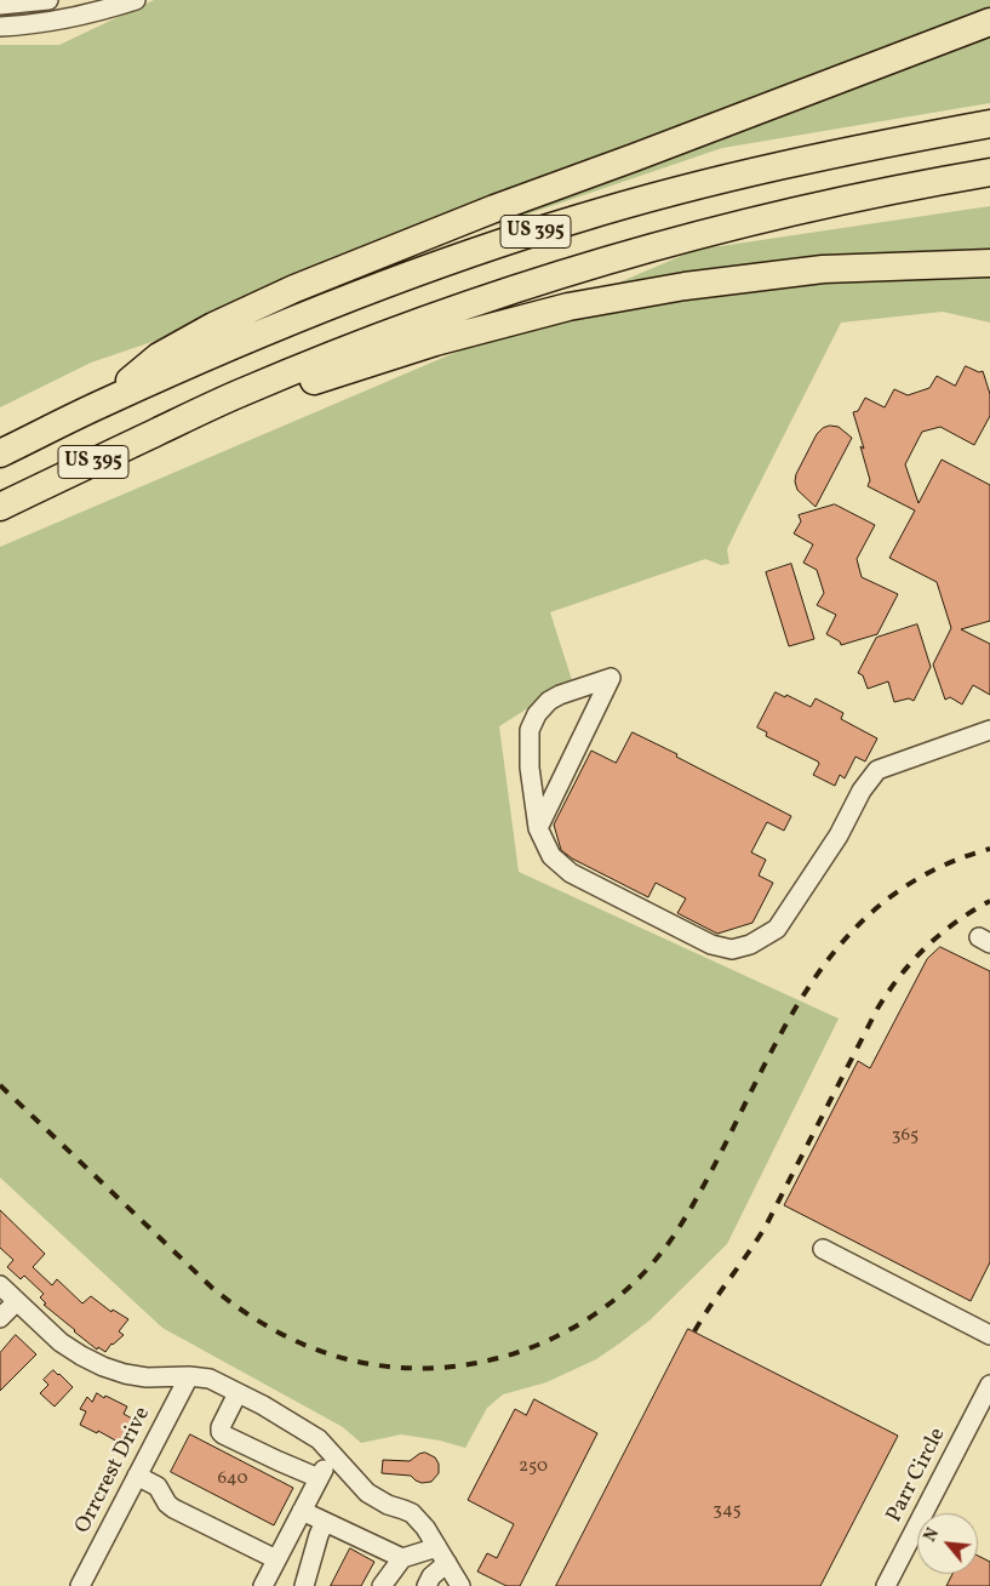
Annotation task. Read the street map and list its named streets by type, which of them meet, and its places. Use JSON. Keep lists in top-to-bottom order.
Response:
{
  "streets": {
    "highway": ["US 395"],
    "street": ["Orrcrest Drive", "Parr Circle"]
  },
  "house_numbers": [
    "365",
    "250",
    "640",
    "345"
  ],
  "north": "top left"
}
